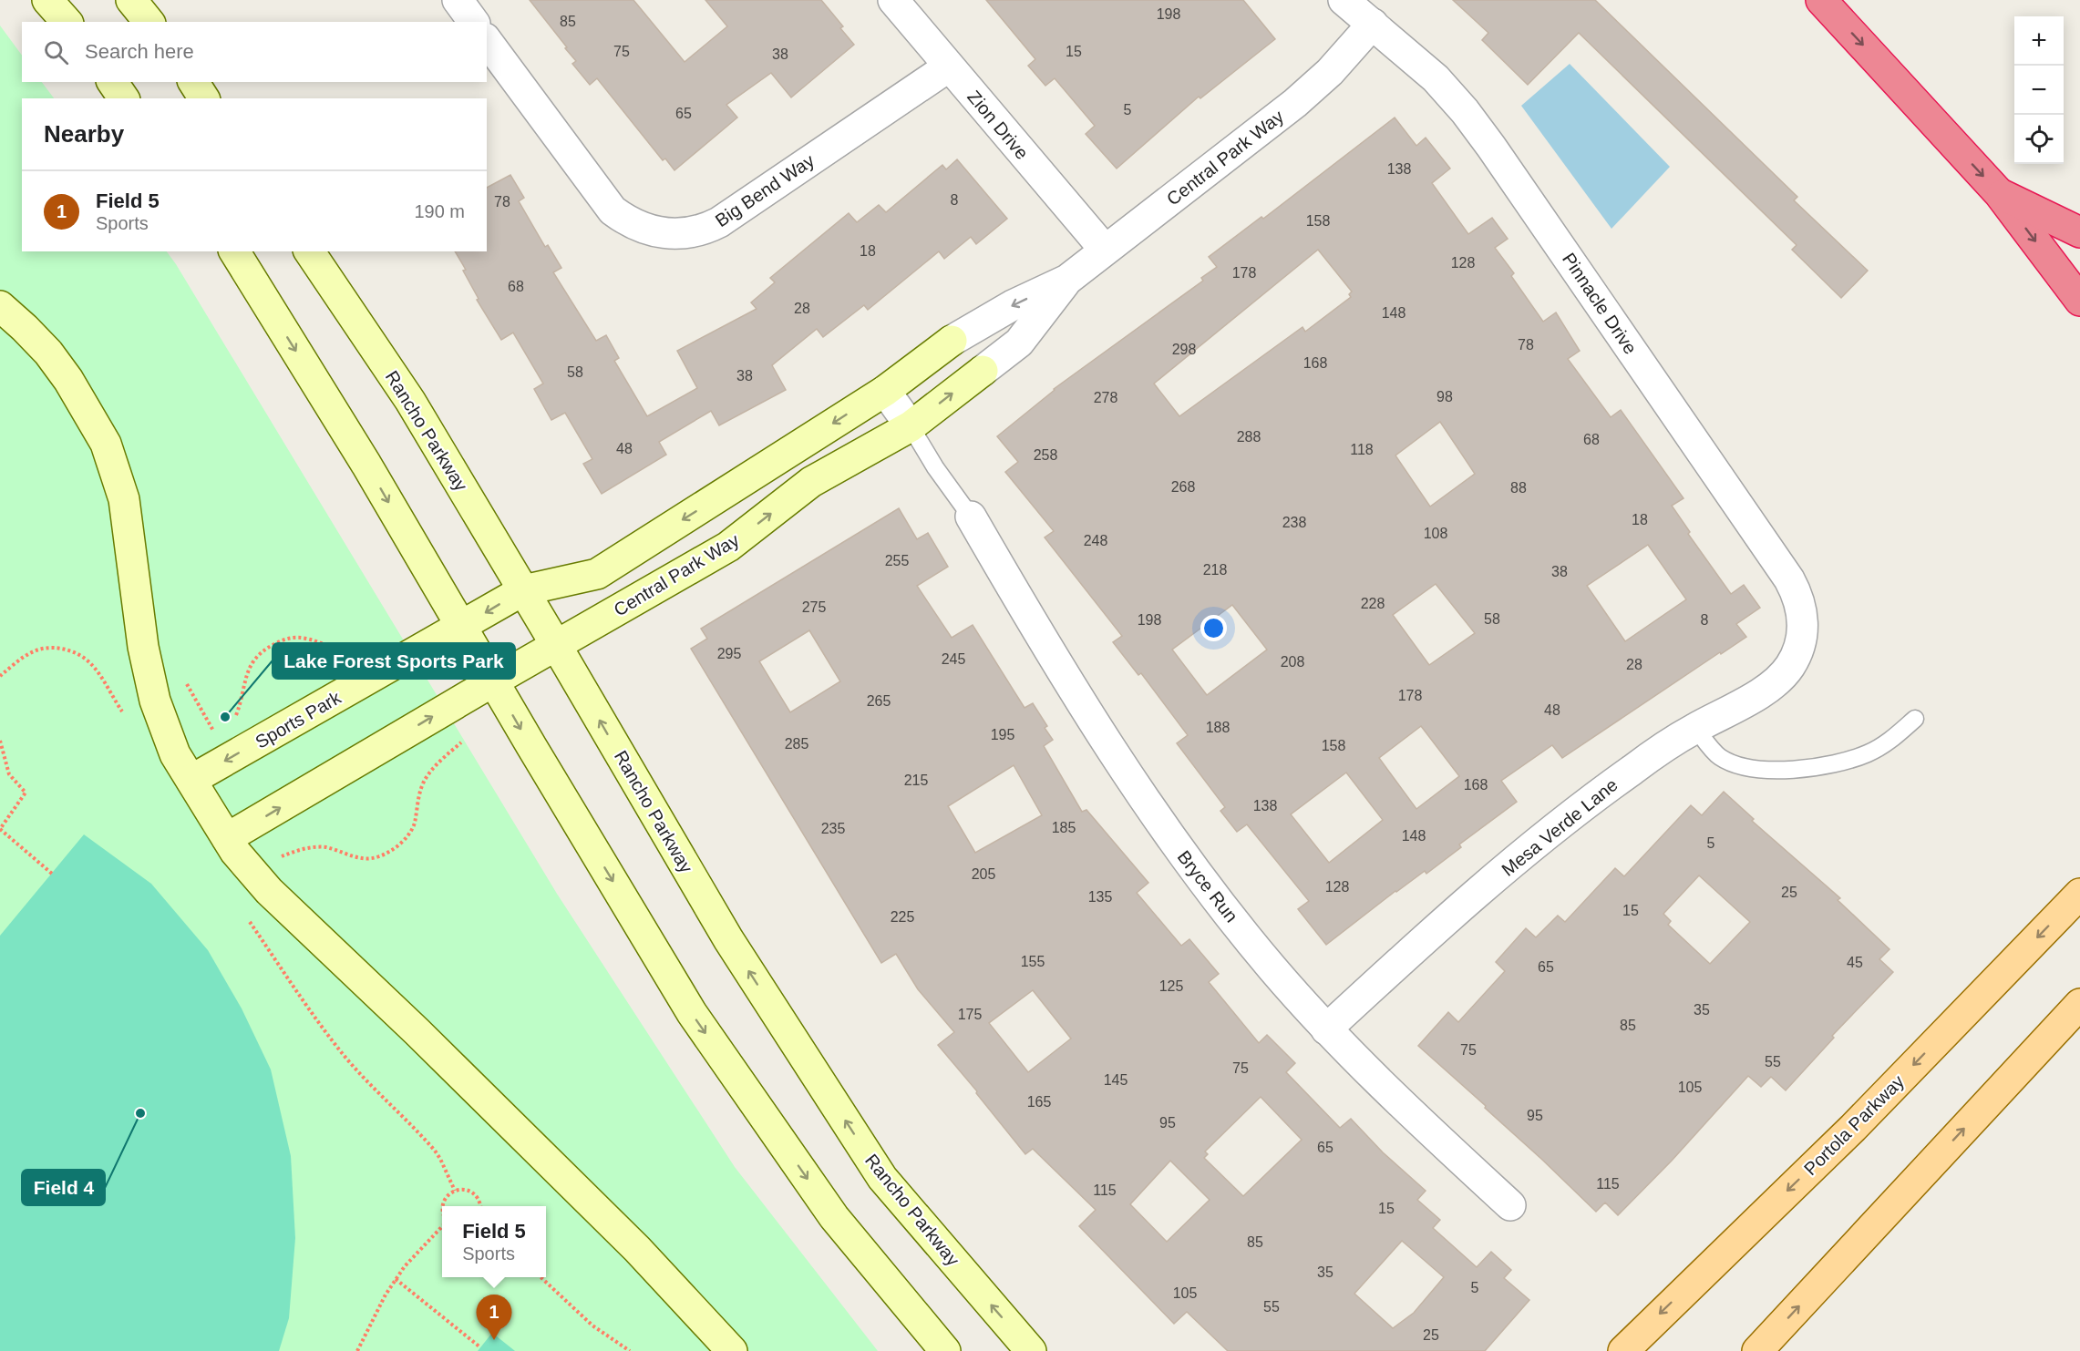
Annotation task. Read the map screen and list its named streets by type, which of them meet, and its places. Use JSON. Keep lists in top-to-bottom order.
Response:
{
  "streets": {
    "main road": ["Portola Parkway"],
    "street": [
      "Zion Drive",
      "Central Park Way",
      "Big Bend Way",
      "Pinnacle Drive",
      "Rancho Parkway",
      "Sports Park",
      "Mesa Verde Lane",
      "Bryce Run"
    ]
  },
  "crossings": [
    ["Zion Drive", "Central Park Way"],
    ["Zion Drive", "Big Bend Way"],
    ["Central Park Way", "Pinnacle Drive"],
    ["Central Park Way", "Rancho Parkway"],
    ["Central Park Way", "Sports Park"],
    ["Pinnacle Drive", "Mesa Verde Lane"],
    ["Mesa Verde Lane", "Bryce Run"]
  ],
  "places": ["Lake Forest Sports Park", "Field 4"],
  "house_numbers": [
    "198",
    "85",
    "75",
    "15",
    "38",
    "5",
    "65",
    "138",
    "8",
    "78",
    "158",
    "18",
    "128",
    "178",
    "68",
    "28",
    "148",
    "78",
    "298",
    "168",
    "58",
    "38",
    "98",
    "278",
    "288",
    "68",
    "48",
    "118",
    "258",
    "268",
    "88",
    "18",
    "238",
    "108",
    "248",
    "255",
    "218",
    "38",
    "228",
    "275",
    "58",
    "198",
    "8",
    "295",
    "245",
    "208",
    "28",
    "178",
    "265",
    "48",
    "188",
    "195",
    "285",
    "158",
    "215",
    "168",
    "138",
    "185",
    "235",
    "148",
    "5",
    "205",
    "128",
    "25",
    "135",
    "15",
    "225",
    "155",
    "45",
    "65",
    "125",
    "35",
    "175",
    "85",
    "75",
    "55",
    "75",
    "145",
    "105",
    "165",
    "95",
    "95",
    "65",
    "115",
    "115",
    "15",
    "85",
    "35",
    "5",
    "105",
    "55",
    "25"
  ],
  "page": {
    "map_buttons": ["+", "−"],
    "search": "Search here",
    "heading": "Nearby",
    "list": [
      {
        "mark": "1",
        "name": "Field 5",
        "note": "Sports",
        "value": "190 m"
      }
    ],
    "popup": ["Field 5", "Sports"],
    "pins": "1"
  }
}
